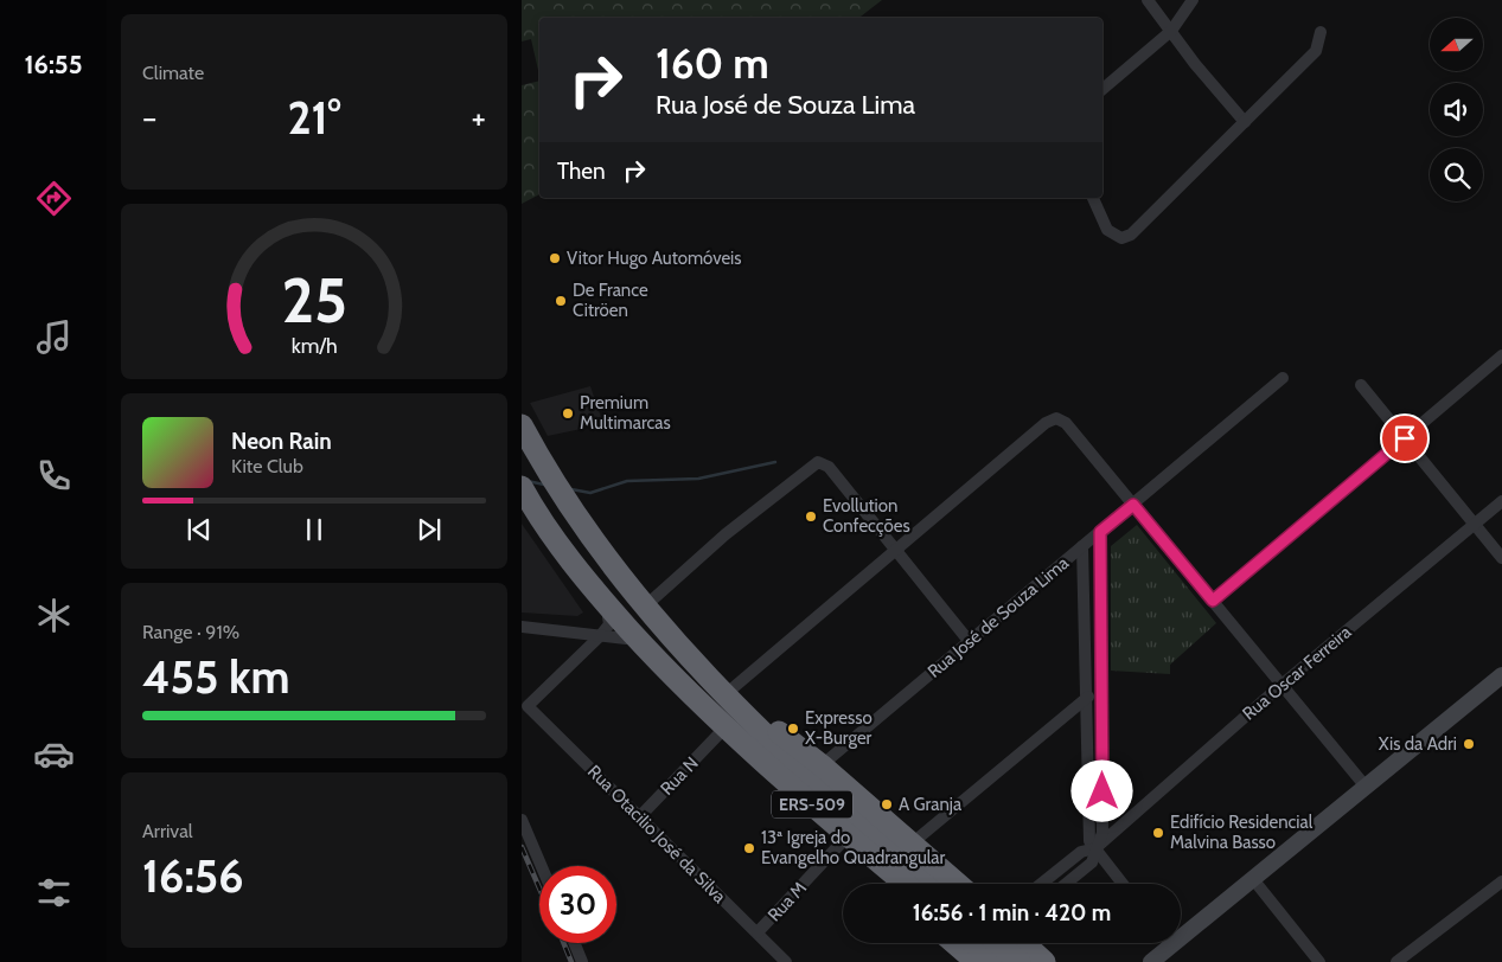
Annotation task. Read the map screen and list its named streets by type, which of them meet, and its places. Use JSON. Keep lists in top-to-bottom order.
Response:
{
  "streets": {
    "highway": ["ERS-509"],
    "street": [
      "Rua José de Souza Lima",
      "Rua Oscar Ferreira",
      "Rua N",
      "Rua Otacilio José da Silva",
      "Rua M"
    ]
  },
  "crossings": [
    ["Rua José de Souza Lima", "ERS-509"],
    ["Rua N", "ERS-509"],
    ["Rua N", "Rua Otacilio José da Silva"],
    ["ERS-509", "Rua M"],
    ["Rua Otacilio José da Silva", "Rua M"]
  ],
  "places": [
    "Vitor Hugo Automóveis",
    "De France Citröen",
    "Premium Multimarcas",
    "Evollution Confecções",
    "Expresso X-Burger",
    "Xis da Adri",
    "A Granja",
    "Edifício Residencial Malvina Basso",
    "13ª Igreja do Evangelho Quadrangular"
  ],
  "north": "left",
  "page": {
    "tabs": "16:55",
    "tile": [
      "Climate",
      ["Range · 91%", "455 km"],
      ["Arrival", "16:56"]
    ],
    "turn": ["160 m", "Rua José de Souza Lima"],
    "heat": ["−", "21°", "+"],
    "then": "Then",
    "song": ["Neon Rain", "Kite Club"],
    "limit": "30",
    "trip": "16:56 · 1 min · 420 m",
    "gauge": ["25", "km/h"]
  }
}
